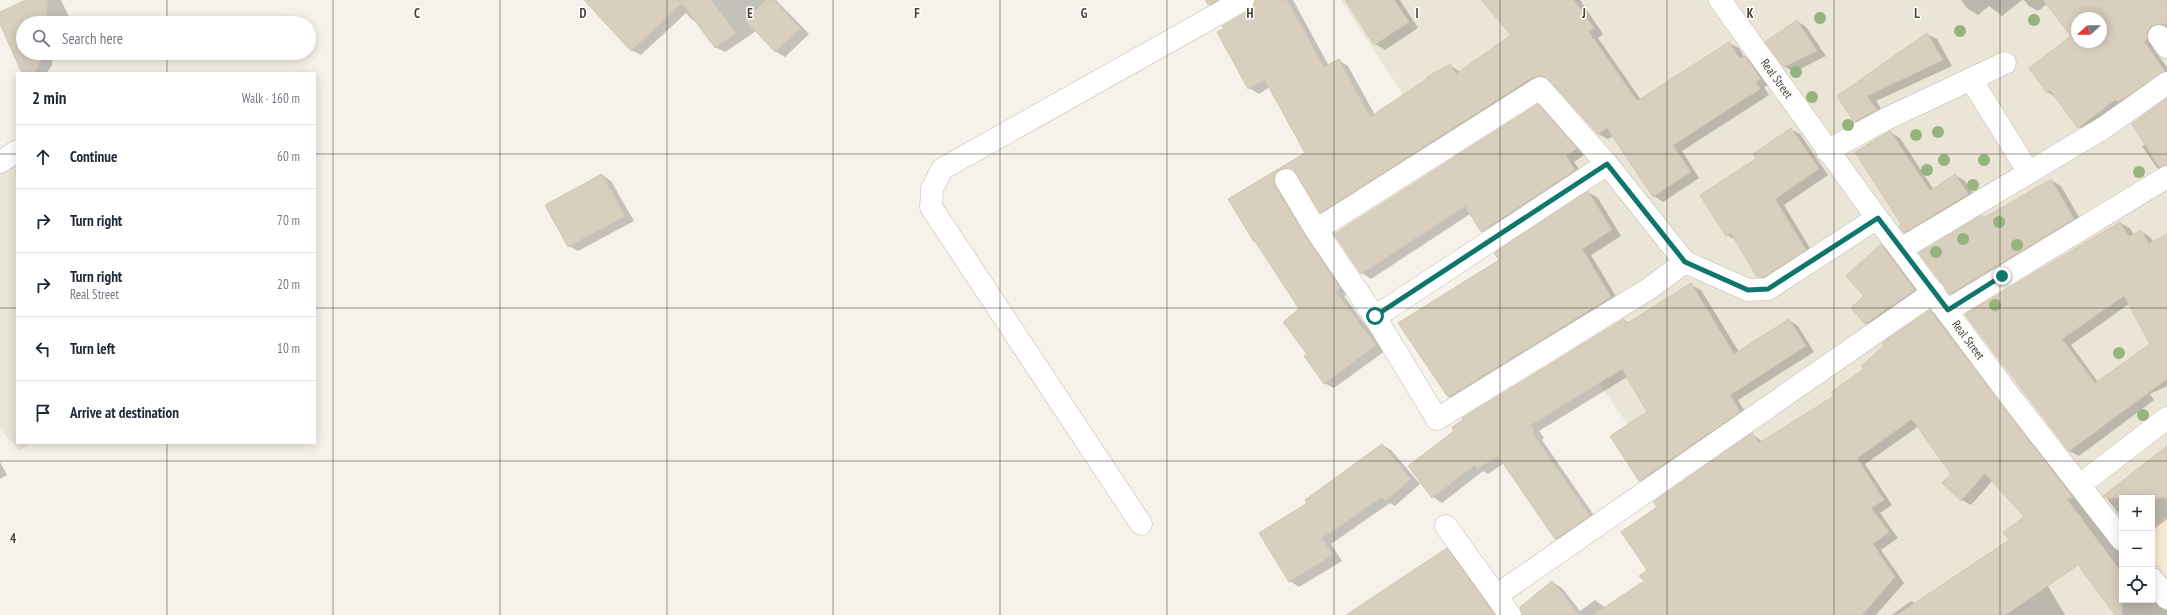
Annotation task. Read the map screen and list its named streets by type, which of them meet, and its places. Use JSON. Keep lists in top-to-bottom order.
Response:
{
  "streets": {
    "street": ["Real Street"]
  },
  "north": "left",
  "page": {
    "search": "Search here",
    "heading": ["2 min", "Walk · 160 m"],
    "list": [
      ["Continue", "60 m"],
      ["Turn right", "70 m"],
      ["Turn right", "Real Street", "20 m"],
      ["Turn left", "10 m"],
      "Arrive at destination"
    ],
    "map_buttons": ["+", "−"]
  },
  "grid": {
    "columns": [
      "C",
      "D",
      "E",
      "F",
      "G",
      "H",
      "I",
      "J",
      "K",
      "L"
    ],
    "rows": ["4"]
  }
}
